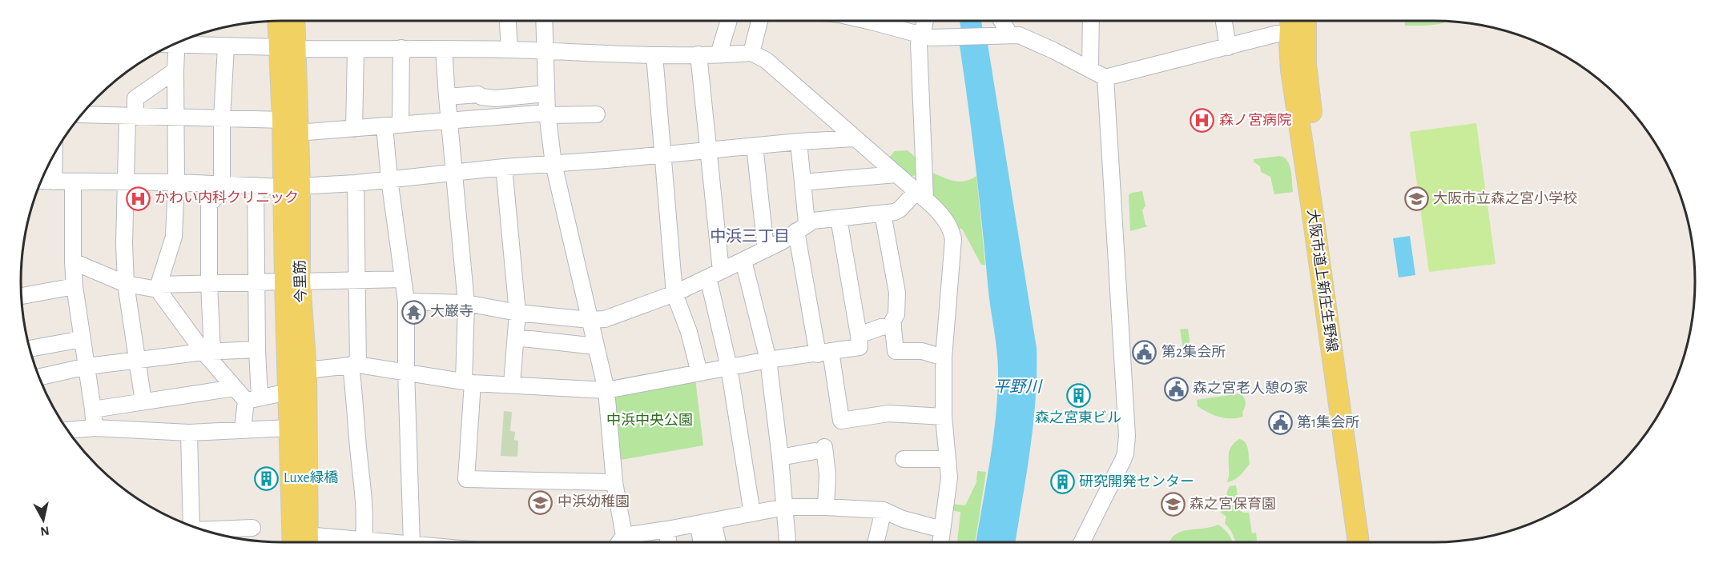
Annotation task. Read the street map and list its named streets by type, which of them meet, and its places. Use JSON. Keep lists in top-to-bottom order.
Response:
{
  "streets": {
    "main road": ["大阪市道上新庄生野線", "今里筋"]
  },
  "districts": ["中浜三丁目"],
  "water": ["平野川"],
  "parks": ["中浜中央公園"],
  "places": {
    "hospital": ["森ノ宮病院", "かわい内科クリニック"],
    "school or university": ["大阪市立森之宮小学校", "中浜幼稚園", "森之宮保育園"],
    "temple": ["大巌寺"],
    "public building": ["第2集会所", "森之宮老人憩の家", "第1集会所"],
    "building": ["森之宮東ビル", "Luxe緑橋", "研究開発センター"]
  },
  "north": "bottom"
}
